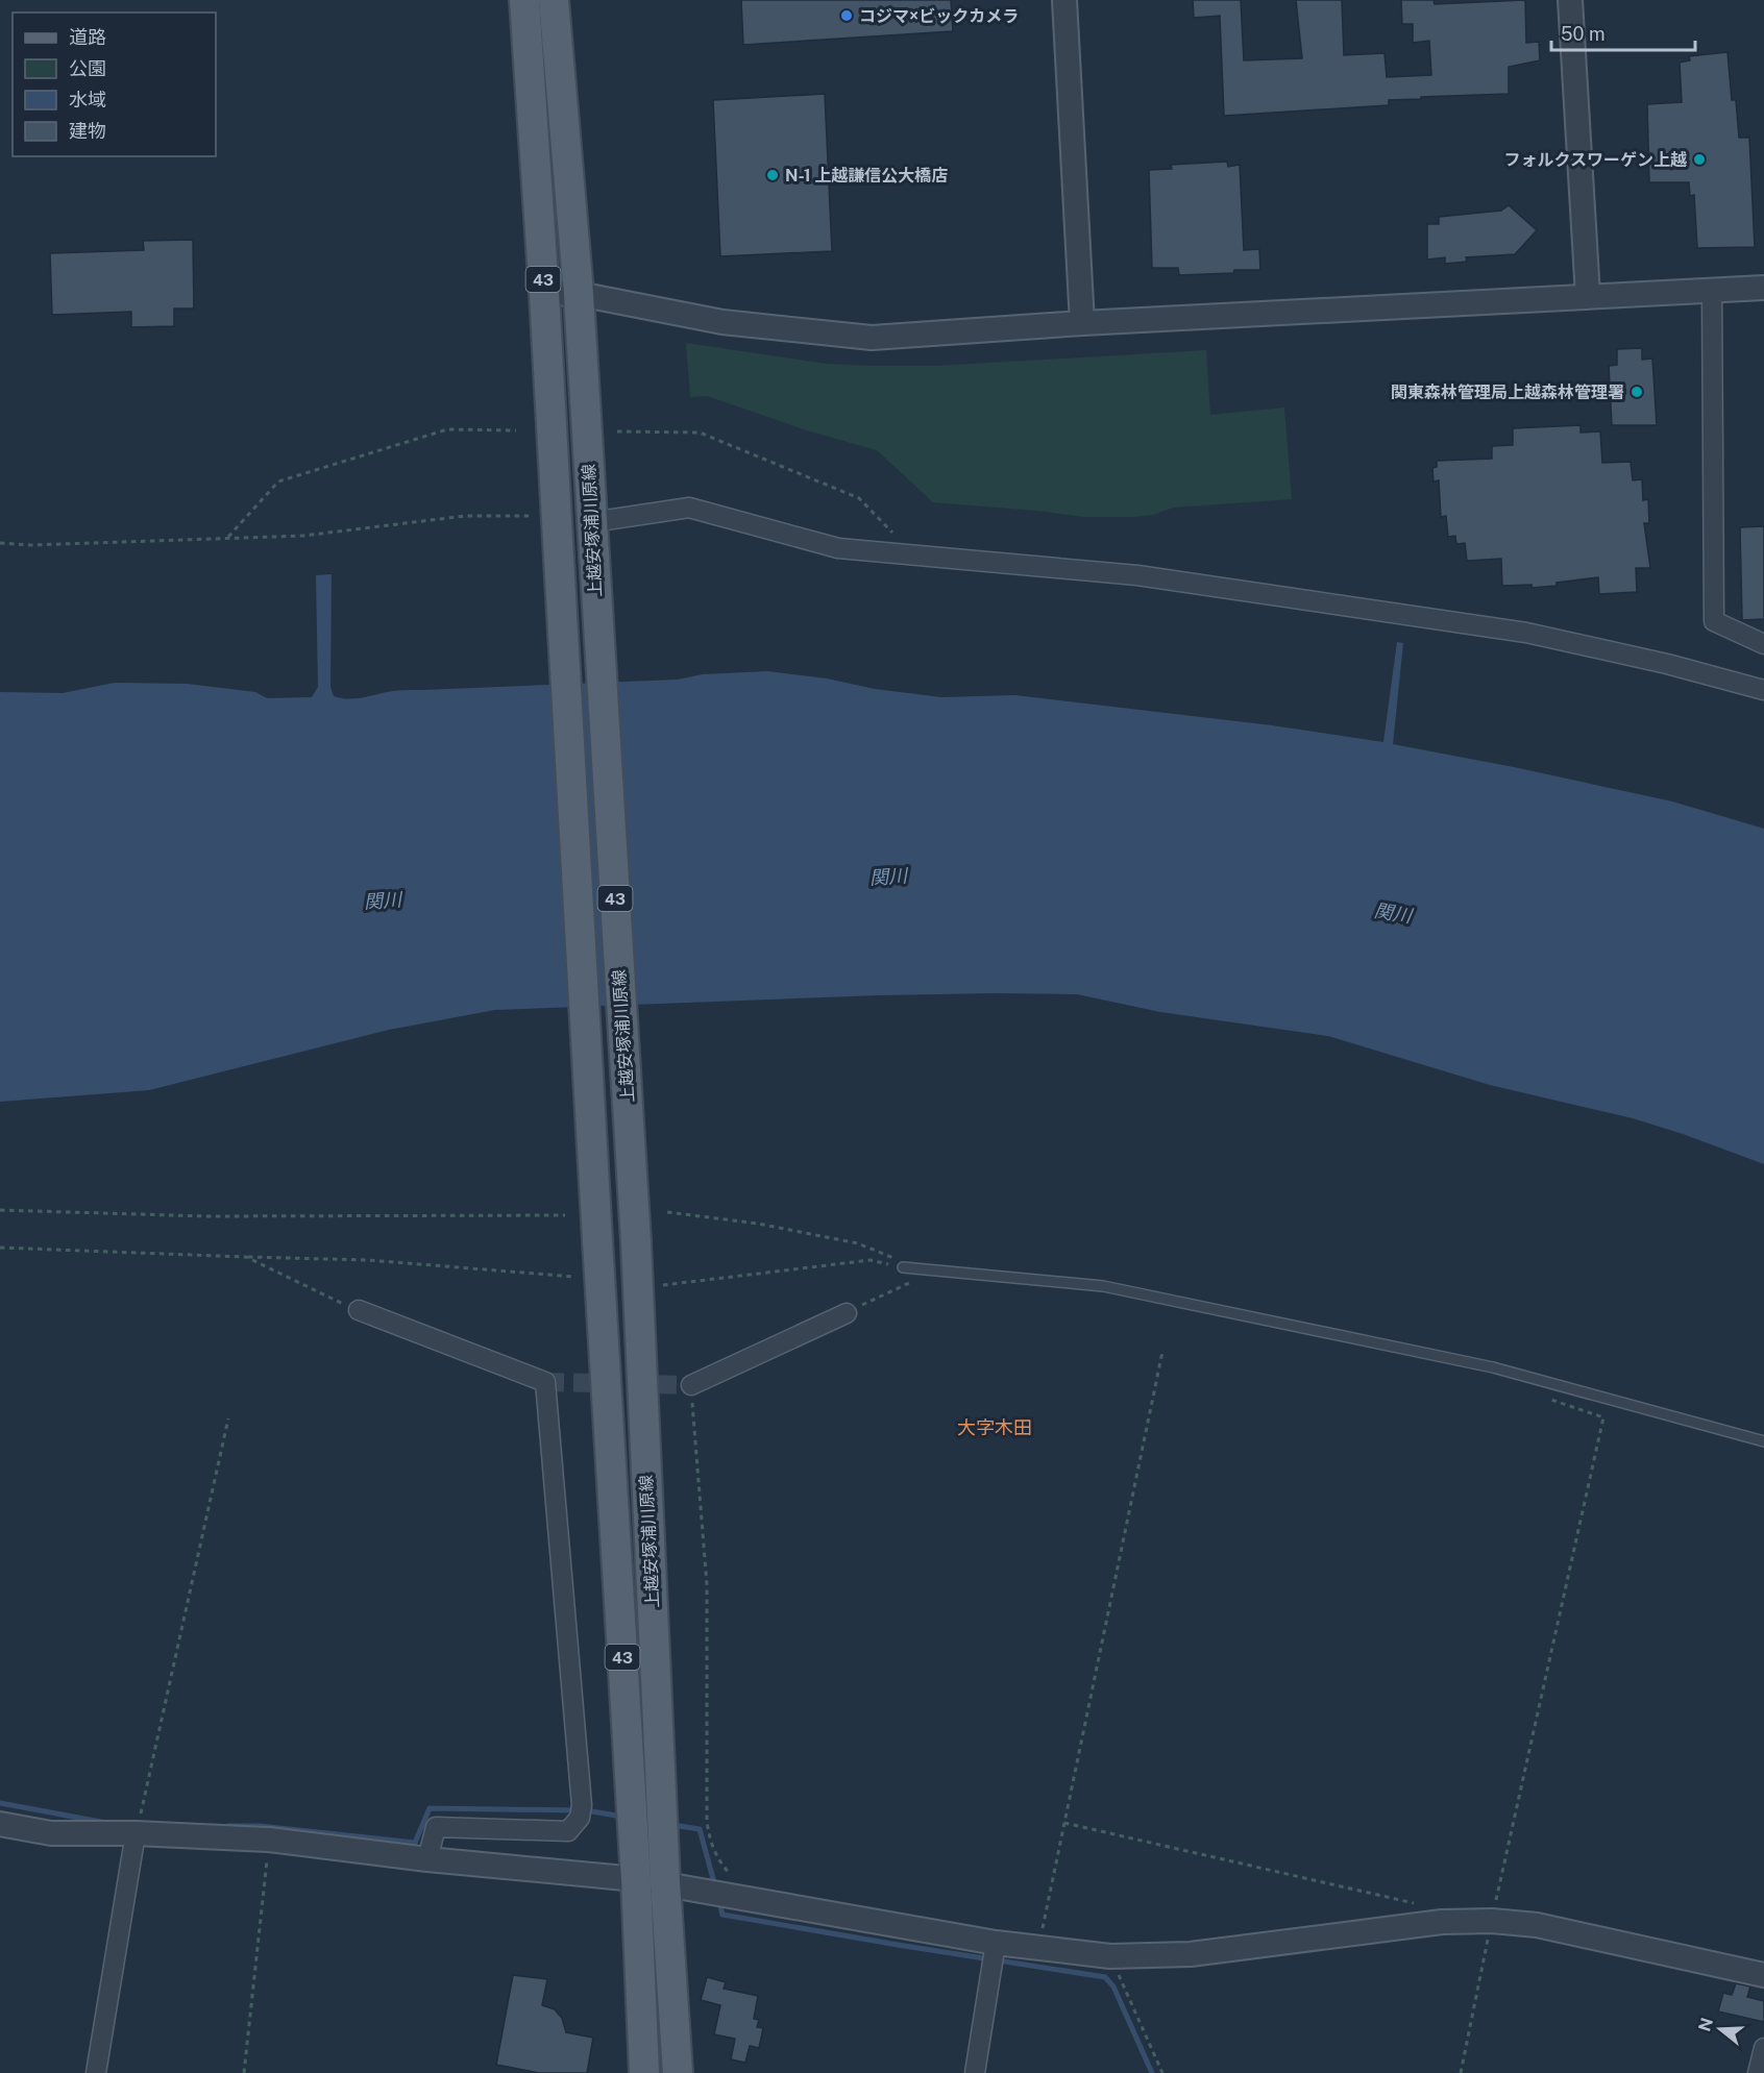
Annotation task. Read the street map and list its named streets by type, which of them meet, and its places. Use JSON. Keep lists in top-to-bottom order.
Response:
{
  "streets": {
    "main road": ["43", "上越安塚浦川原線"]
  },
  "districts": ["大字木田"],
  "water": ["関川"],
  "places": [
    "コジマ×ビックカメラ",
    "フォルクスワーゲン上越",
    "N-1 上越謙信公大橋店",
    "関東森林管理局上越森林管理署"
  ],
  "legend": [
    "道路",
    "公園",
    "水域",
    "建物"
  ],
  "scale_bar": "50 m",
  "north": "left"
}
